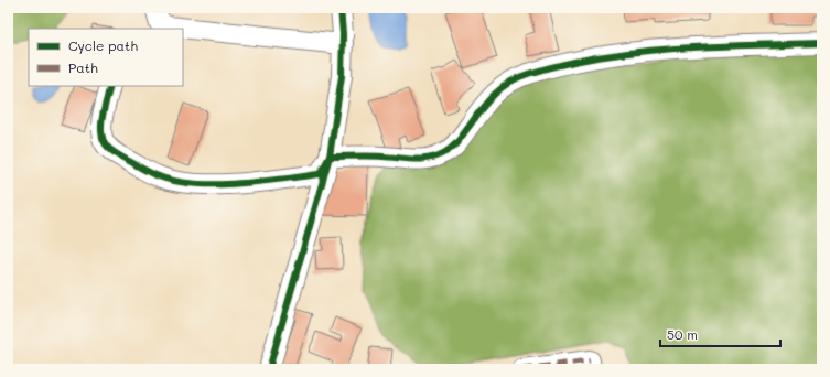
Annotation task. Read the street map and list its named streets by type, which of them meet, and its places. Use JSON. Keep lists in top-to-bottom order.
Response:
{
  "legend": ["Cycle path", "Path"],
  "scale_bar": "50 m"
}
